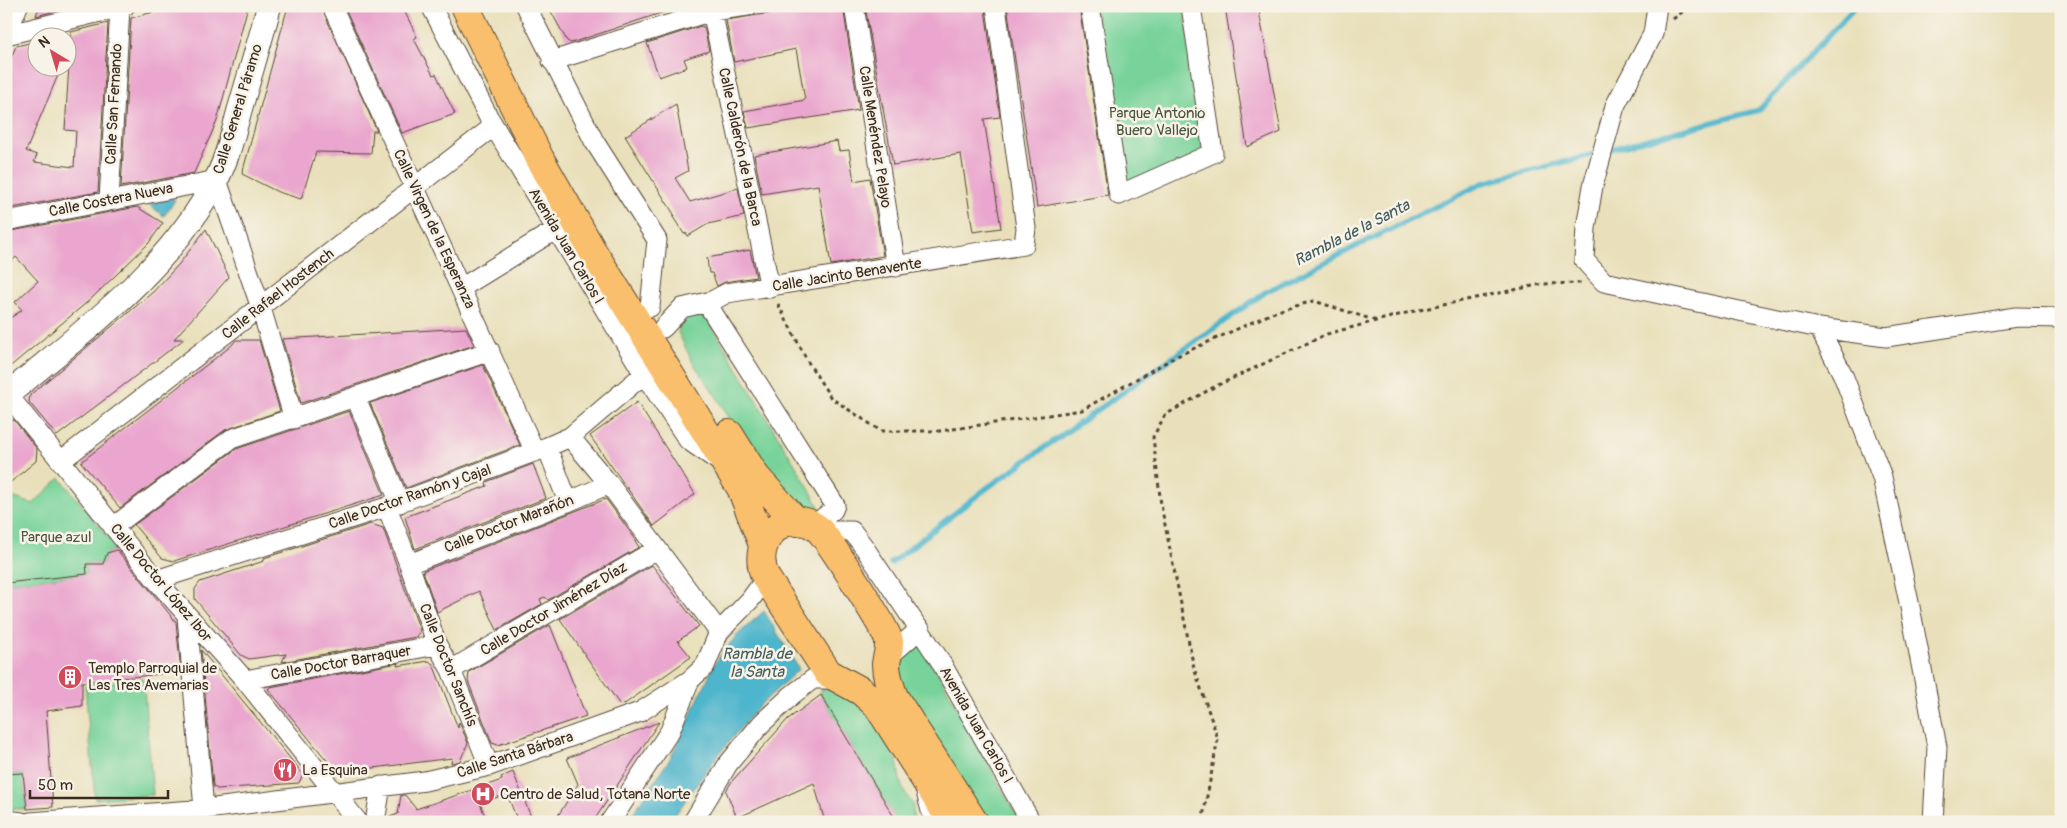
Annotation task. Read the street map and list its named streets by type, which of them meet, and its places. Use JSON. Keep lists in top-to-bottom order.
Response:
{
  "streets": {
    "street": [
      "Calle San Fernando",
      "Calle General Páramo",
      "Calle Menéndez Pelayo",
      "Calle Calderón de la Barca",
      "Calle Costera Nueva",
      "Calle Virgen de la Esperanza",
      "Avenida Juan Carlos I",
      "Calle Jacinto Benavente",
      "Calle Rafael Hostench",
      "Calle Doctor Ramón y Cajal",
      "Calle Doctor Marañón",
      "Calle Doctor López Ibor",
      "Calle Doctor Jiménez Díaz",
      "Calle Doctor Barraquer",
      "Calle Doctor Sanchís",
      "Calle Santa Bárbara"
    ]
  },
  "crossings": [
    ["Calle San Fernando", "Calle Costera Nueva"],
    ["Calle General Páramo", "Calle Costera Nueva"],
    ["Calle General Páramo", "Calle Doctor López Ibor"],
    ["Calle Menéndez Pelayo", "Calle Jacinto Benavente"],
    ["Calle Calderón de la Barca", "Calle Jacinto Benavente"],
    ["Calle Virgen de la Esperanza", "Calle Rafael Hostench"],
    ["Calle Virgen de la Esperanza", "Calle Doctor Ramón y Cajal"],
    ["Calle Virgen de la Esperanza", "Calle Doctor Marañón"],
    ["Avenida Juan Carlos I", "Calle Rafael Hostench"],
    ["Avenida Juan Carlos I", "Calle Doctor Ramón y Cajal"],
    ["Calle Rafael Hostench", "Calle Doctor López Ibor"],
    ["Calle Doctor Ramón y Cajal", "Calle Doctor López Ibor"],
    ["Calle Doctor Ramón y Cajal", "Calle Doctor Sanchís"],
    ["Calle Doctor Marañón", "Calle Doctor Sanchís"],
    ["Calle Doctor López Ibor", "Calle Doctor Barraquer"],
    ["Calle Doctor López Ibor", "Calle Santa Bárbara"],
    ["Calle Doctor Jiménez Díaz", "Calle Doctor Sanchís"],
    ["Calle Doctor Barraquer", "Calle Doctor Sanchís"],
    ["Calle Doctor Sanchís", "Calle Santa Bárbara"]
  ],
  "water": ["Rambla de la Santa"],
  "parks": ["Parque Antonio Buero Vallejo", "Parque azul"],
  "places": {
    "building": ["Templo Parroquial de Las Tres Avemarias"],
    "restaurant": ["La Esquina"],
    "hospital": ["Centro de Salud, Totana Norte"]
  },
  "scale_bar": "50 m",
  "north": "top left"
}
